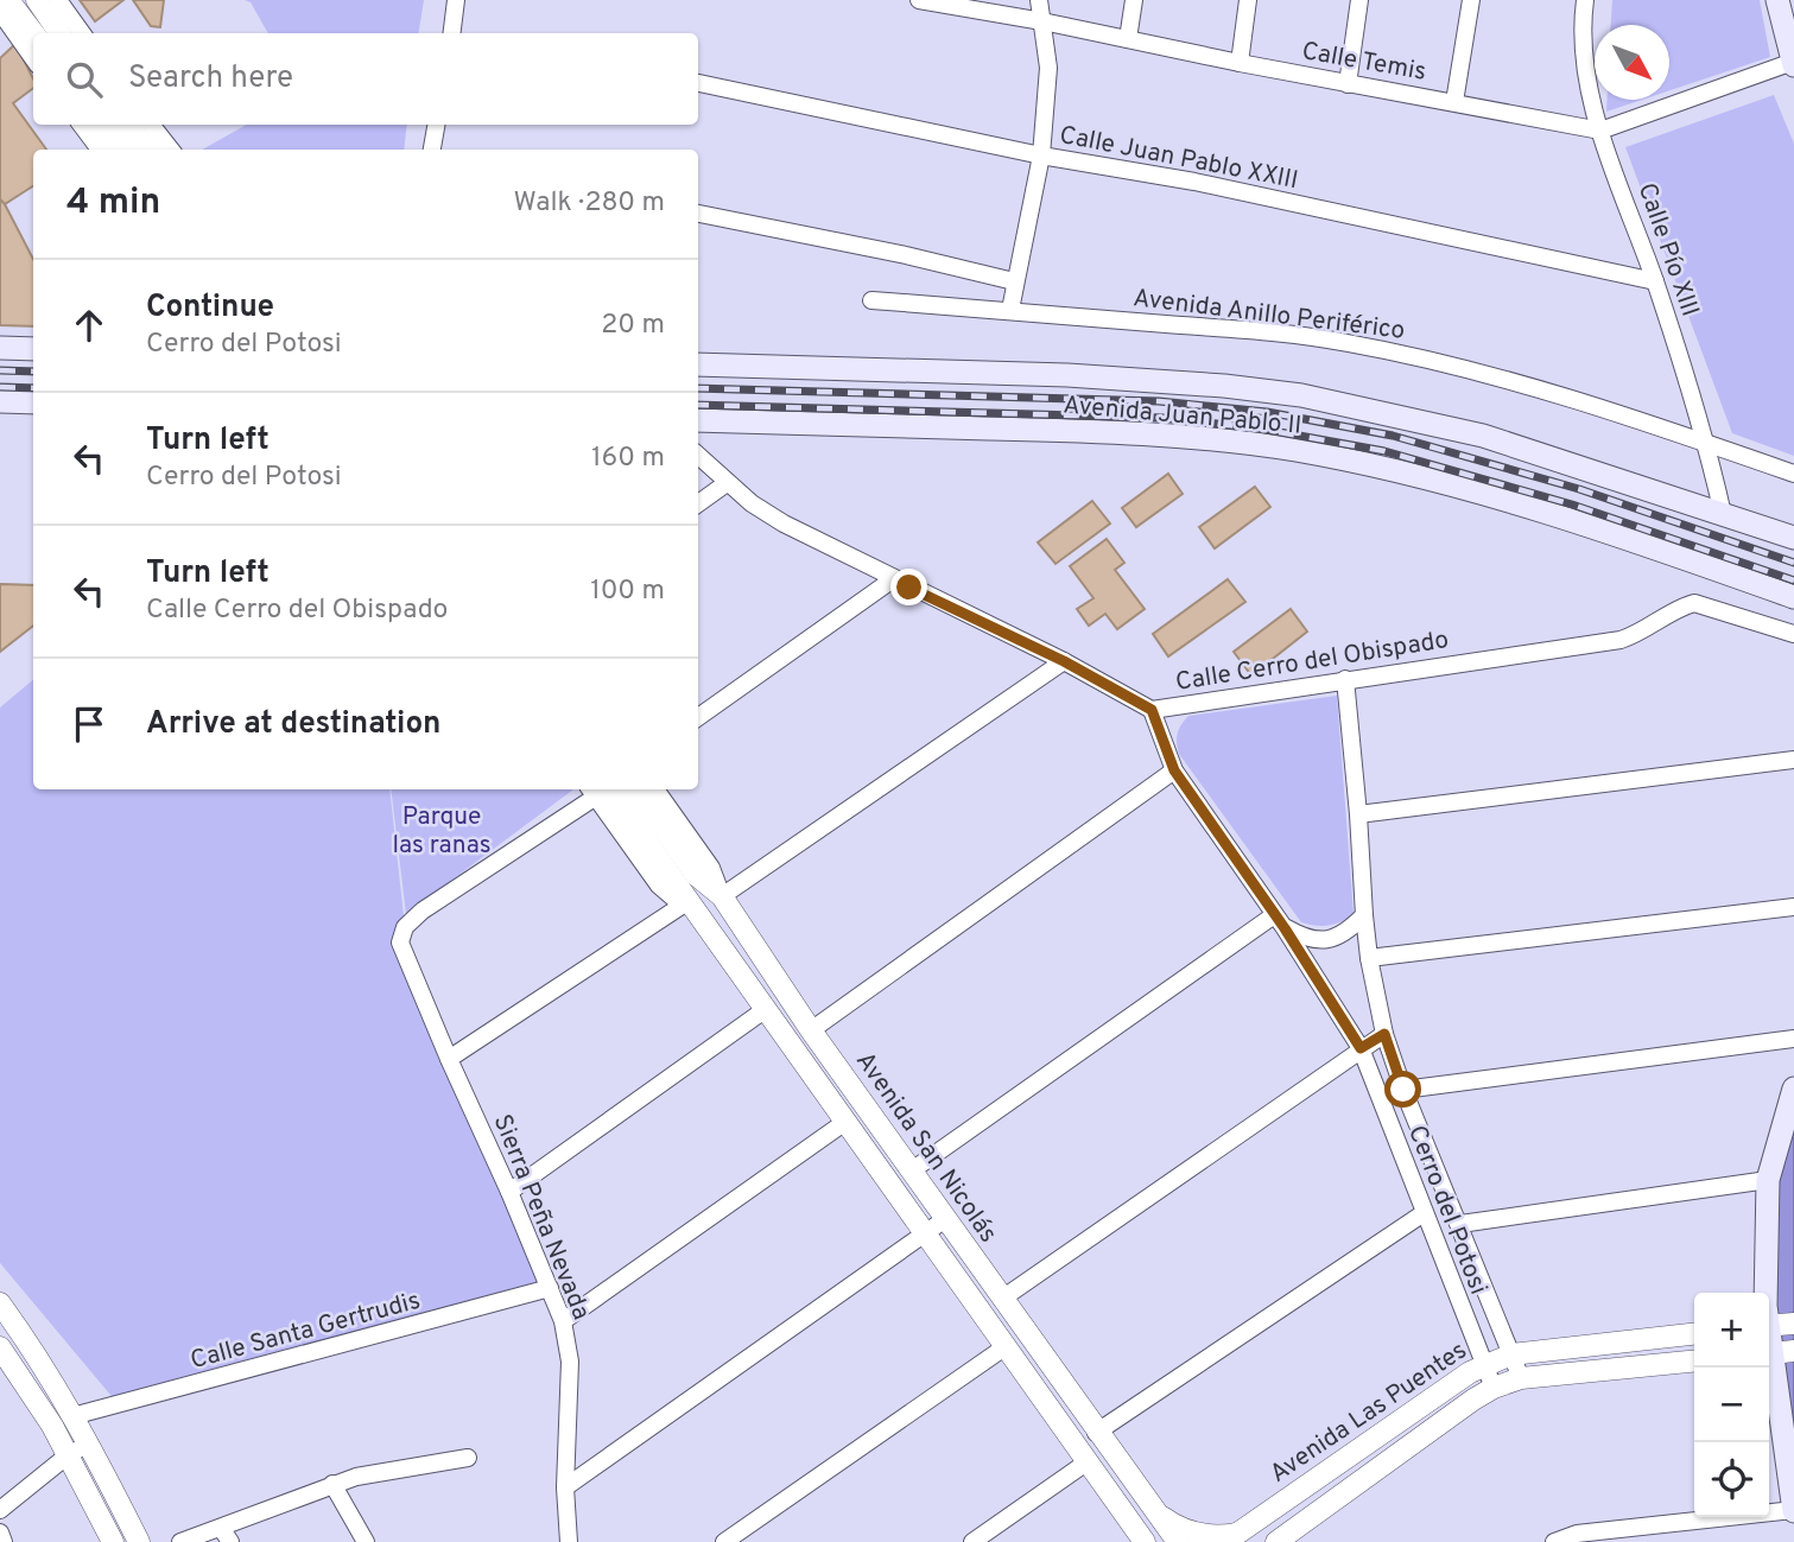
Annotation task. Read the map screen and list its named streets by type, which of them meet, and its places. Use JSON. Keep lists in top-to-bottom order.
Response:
{
  "streets": {
    "main road": ["Avenida Juan Pablo II"],
    "street": [
      "Calle Temis",
      "Calle Juan Pablo XXIII",
      "Calle Pío XIII",
      "Avenida Anillo Periférico",
      "Calle Cerro del Obispado",
      "Avenida San Nicolás",
      "Cerro del Potosi",
      "Sierra Peña Nevada",
      "Calle Santa Gertrudis",
      "Avenida Las Puentes"
    ]
  },
  "crossings": [
    ["Calle Temis", "Calle Pío XIII"],
    ["Calle Juan Pablo XXIII", "Calle Pío XIII"],
    ["Calle Pío XIII", "Avenida Anillo Periférico"],
    ["Calle Pío XIII", "Avenida Juan Pablo II"],
    ["Calle Cerro del Obispado", "Cerro del Potosi"],
    ["Avenida San Nicolás", "Sierra Peña Nevada"],
    ["Cerro del Potosi", "Avenida Las Puentes"],
    ["Sierra Peña Nevada", "Calle Santa Gertrudis"]
  ],
  "parks": ["Parque las ranas"],
  "north": "bottom right",
  "page": {
    "search": "Search here",
    "heading": ["4 min", "Walk · 280 m"],
    "list": [
      ["Continue", "Cerro del Potosi", "20 m"],
      ["Turn left", "Cerro del Potosi", "160 m"],
      ["Turn left", "Calle Cerro del Obispado", "100 m"],
      "Arrive at destination"
    ],
    "map_buttons": ["+", "−"]
  }
}
